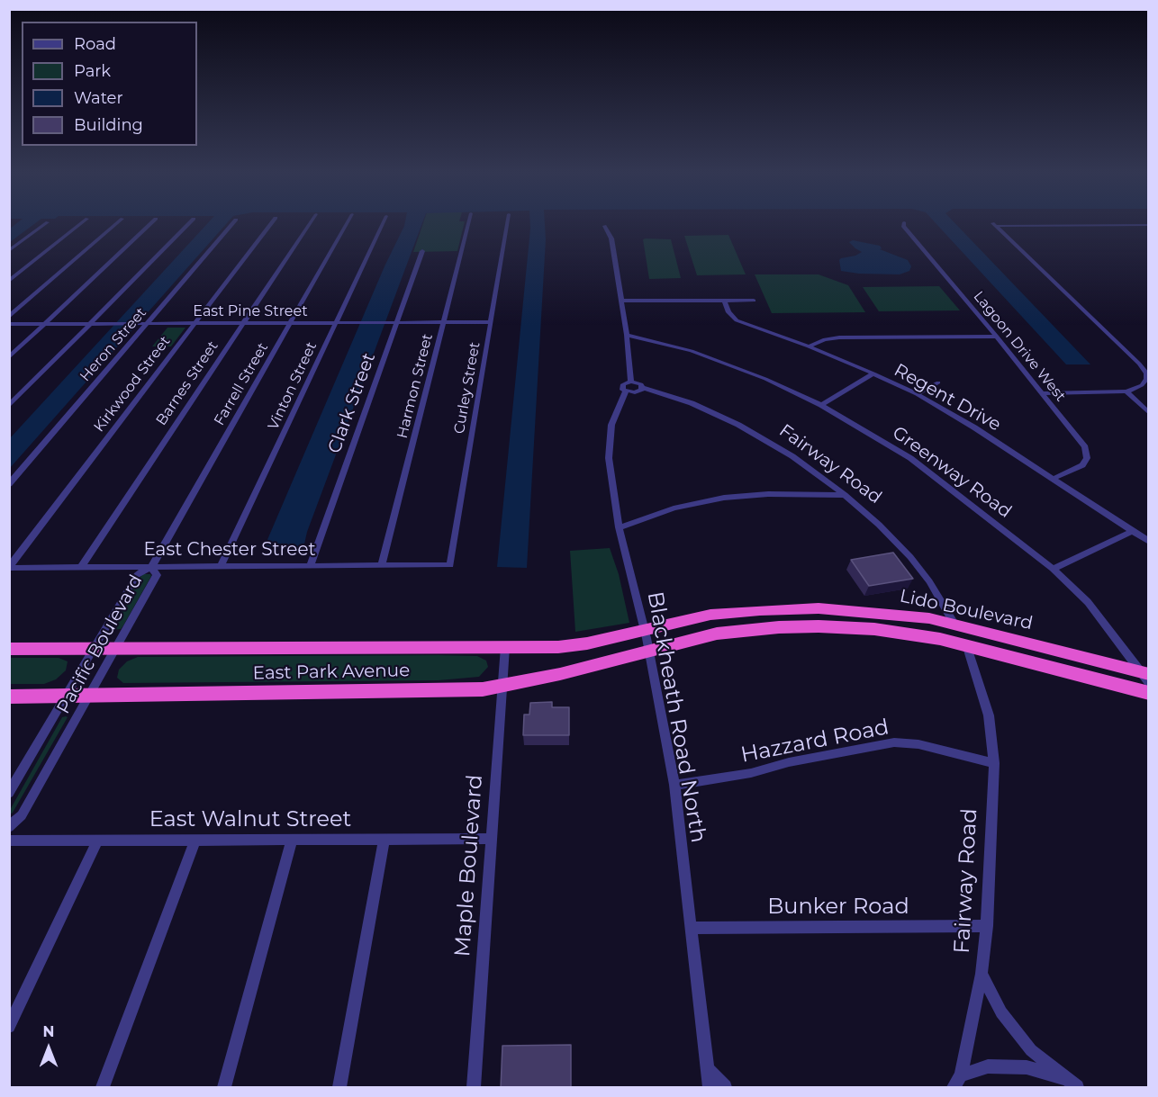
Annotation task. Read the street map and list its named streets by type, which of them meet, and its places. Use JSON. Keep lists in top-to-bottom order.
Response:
{
  "streets": {
    "highway": ["Lido Boulevard", "East Park Avenue"],
    "street": [
      "East Pine Street",
      "Heron Street",
      "Lagoon Drive West",
      "Barnes Street",
      "Kirkwood Street",
      "Farrell Street",
      "Vinton Street",
      "Harmon Street",
      "Curley Street",
      "Regent Drive",
      "Clark Street",
      "Fairway Road",
      "Greenway Road",
      "East Chester Street",
      "Pacific Boulevard",
      "Blackheath Road North",
      "Hazzard Road",
      "East Walnut Street",
      "Maple Boulevard",
      "Bunker Road"
    ]
  },
  "crossings": [
    ["East Pine Street", "Heron Street"],
    ["East Pine Street", "Barnes Street"],
    ["East Pine Street", "Kirkwood Street"],
    ["East Pine Street", "Farrell Street"],
    ["East Pine Street", "Vinton Street"],
    ["East Pine Street", "Harmon Street"],
    ["East Pine Street", "Curley Street"],
    ["East Pine Street", "Clark Street"],
    ["Lagoon Drive West", "Regent Drive"],
    ["Barnes Street", "East Chester Street"],
    ["Kirkwood Street", "East Chester Street"],
    ["Farrell Street", "East Chester Street"],
    ["Farrell Street", "Pacific Boulevard"],
    ["Vinton Street", "East Chester Street"],
    ["Harmon Street", "East Chester Street"],
    ["Curley Street", "East Chester Street"],
    ["Clark Street", "East Chester Street"],
    ["Fairway Road", "Lido Boulevard"],
    ["Fairway Road", "Blackheath Road North"],
    ["Fairway Road", "Hazzard Road"],
    ["Fairway Road", "Bunker Road"],
    ["Greenway Road", "Lido Boulevard"],
    ["Greenway Road", "Blackheath Road North"],
    ["East Chester Street", "Pacific Boulevard"],
    ["Lido Boulevard", "East Park Avenue"],
    ["Lido Boulevard", "Blackheath Road North"],
    ["Pacific Boulevard", "East Park Avenue"],
    ["East Park Avenue", "Blackheath Road North"],
    ["East Park Avenue", "Maple Boulevard"],
    ["Blackheath Road North", "Hazzard Road"],
    ["Blackheath Road North", "Bunker Road"],
    ["East Walnut Street", "Maple Boulevard"]
  ],
  "legend": [
    "Road",
    "Park",
    "Water",
    "Building"
  ],
  "north": "top"
}
